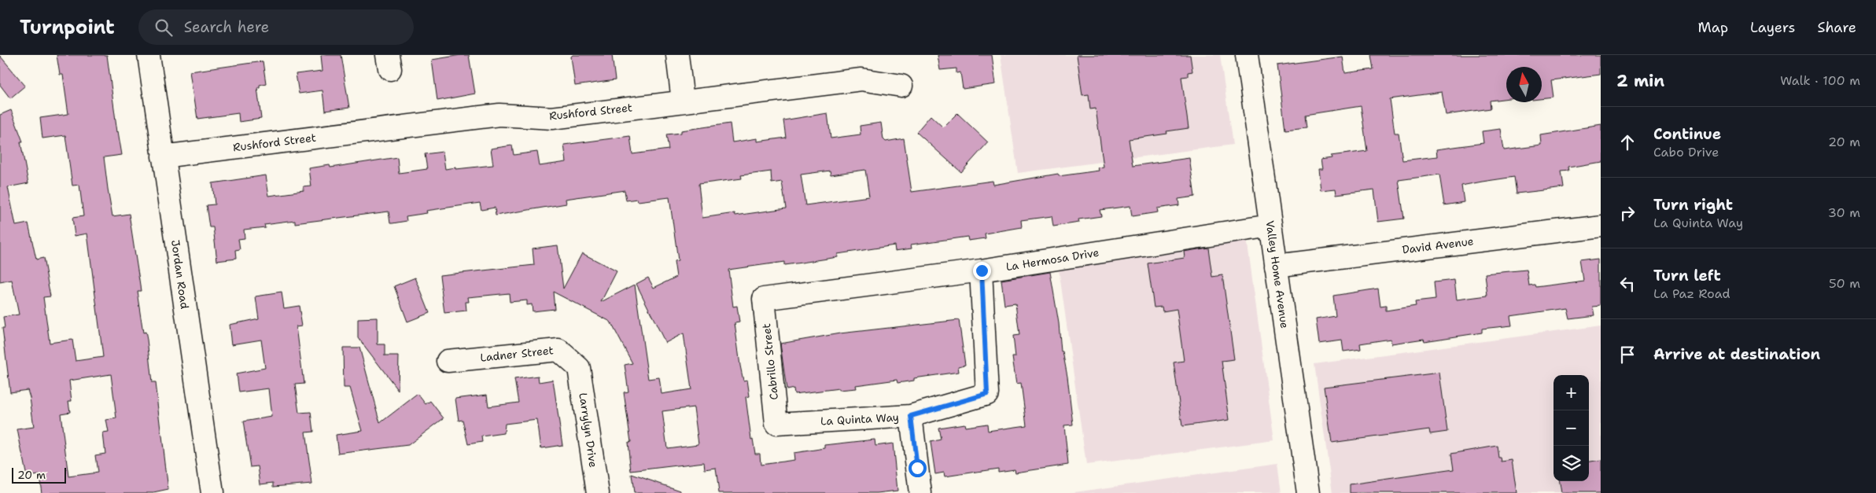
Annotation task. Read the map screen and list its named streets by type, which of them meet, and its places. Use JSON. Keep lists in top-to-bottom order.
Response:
{
  "streets": {
    "street": [
      "Rushford Street",
      "David Avenue",
      "La Hermosa Drive",
      "Jordan Road",
      "Valley Home Avenue",
      "Ladner Street",
      "Cabrillo Street",
      "La Quinta Way",
      "Larrylyn Drive"
    ]
  },
  "crossings": [
    ["Rushford Street", "Jordan Road"],
    ["David Avenue", "Valley Home Avenue"],
    ["La Hermosa Drive", "Valley Home Avenue"],
    ["La Hermosa Drive", "Cabrillo Street"],
    ["La Hermosa Drive", "La Quinta Way"],
    ["Ladner Street", "Larrylyn Drive"],
    ["Cabrillo Street", "La Quinta Way"]
  ],
  "scale_bar": "20 m",
  "north": "top",
  "page": {
    "header": "Turnpoint",
    "search": "Search here",
    "nav": ["Map", "Layers", "Share"],
    "heading": ["2 min", "Walk · 100 m"],
    "list": [
      ["Continue", "Cabo Drive", "20 m"],
      ["Turn right", "La Quinta Way", "30 m"],
      ["Turn left", "La Paz Road", "50 m"],
      "Arrive at destination"
    ],
    "map_buttons": ["+", "−"],
    "scale": "20 m"
  }
}
